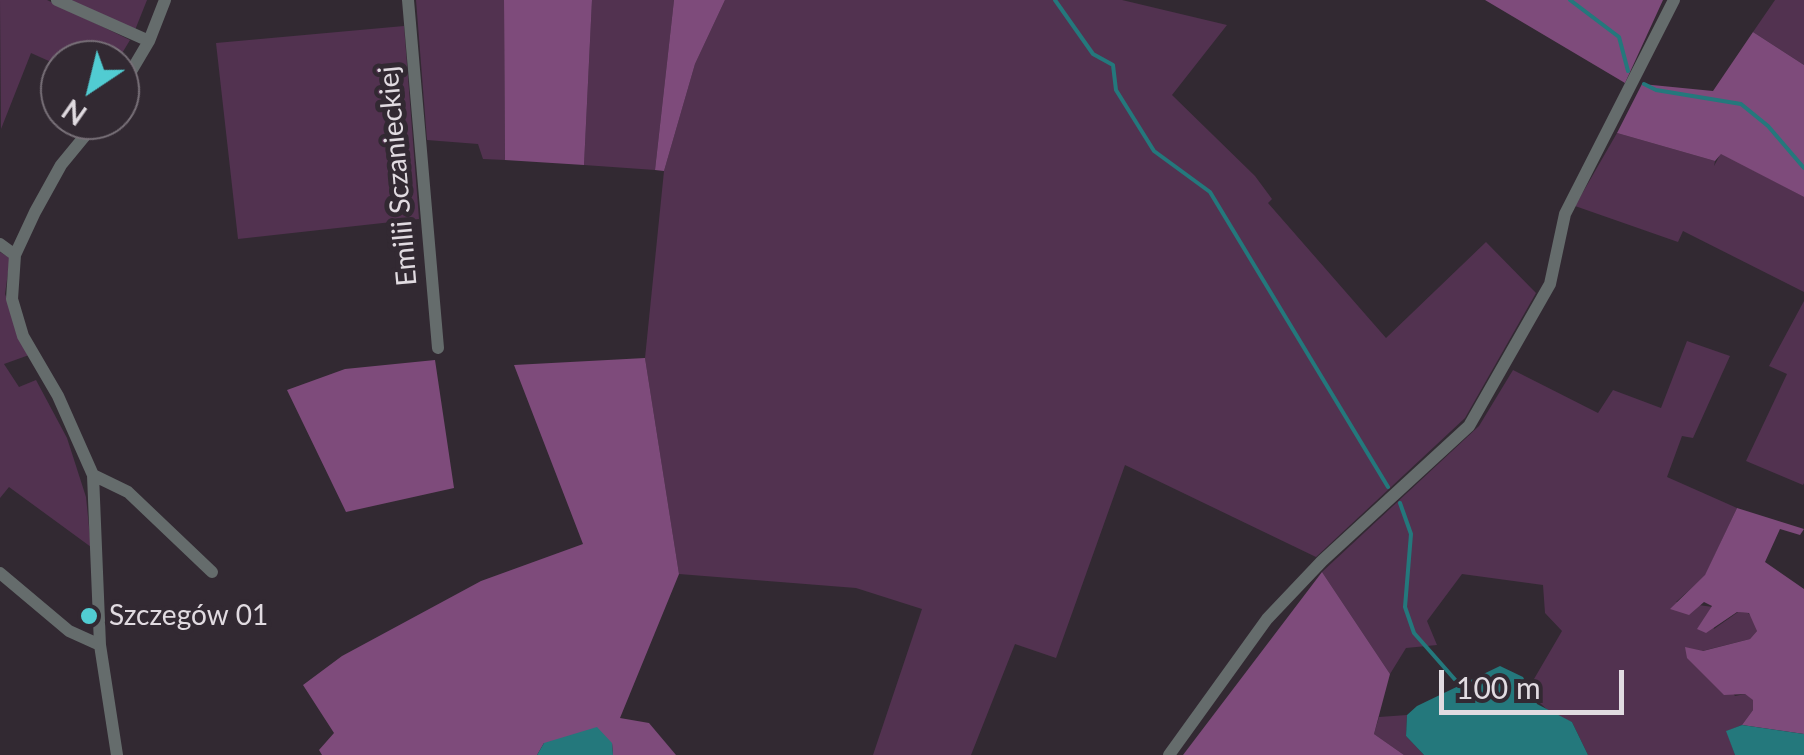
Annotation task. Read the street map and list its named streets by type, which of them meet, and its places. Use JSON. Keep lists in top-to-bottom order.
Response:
{
  "streets": {
    "street": ["Emilii Sczanieckiej"]
  },
  "places": ["Szczegów 01"],
  "scale_bar": "100 m",
  "north": "bottom left"
}
